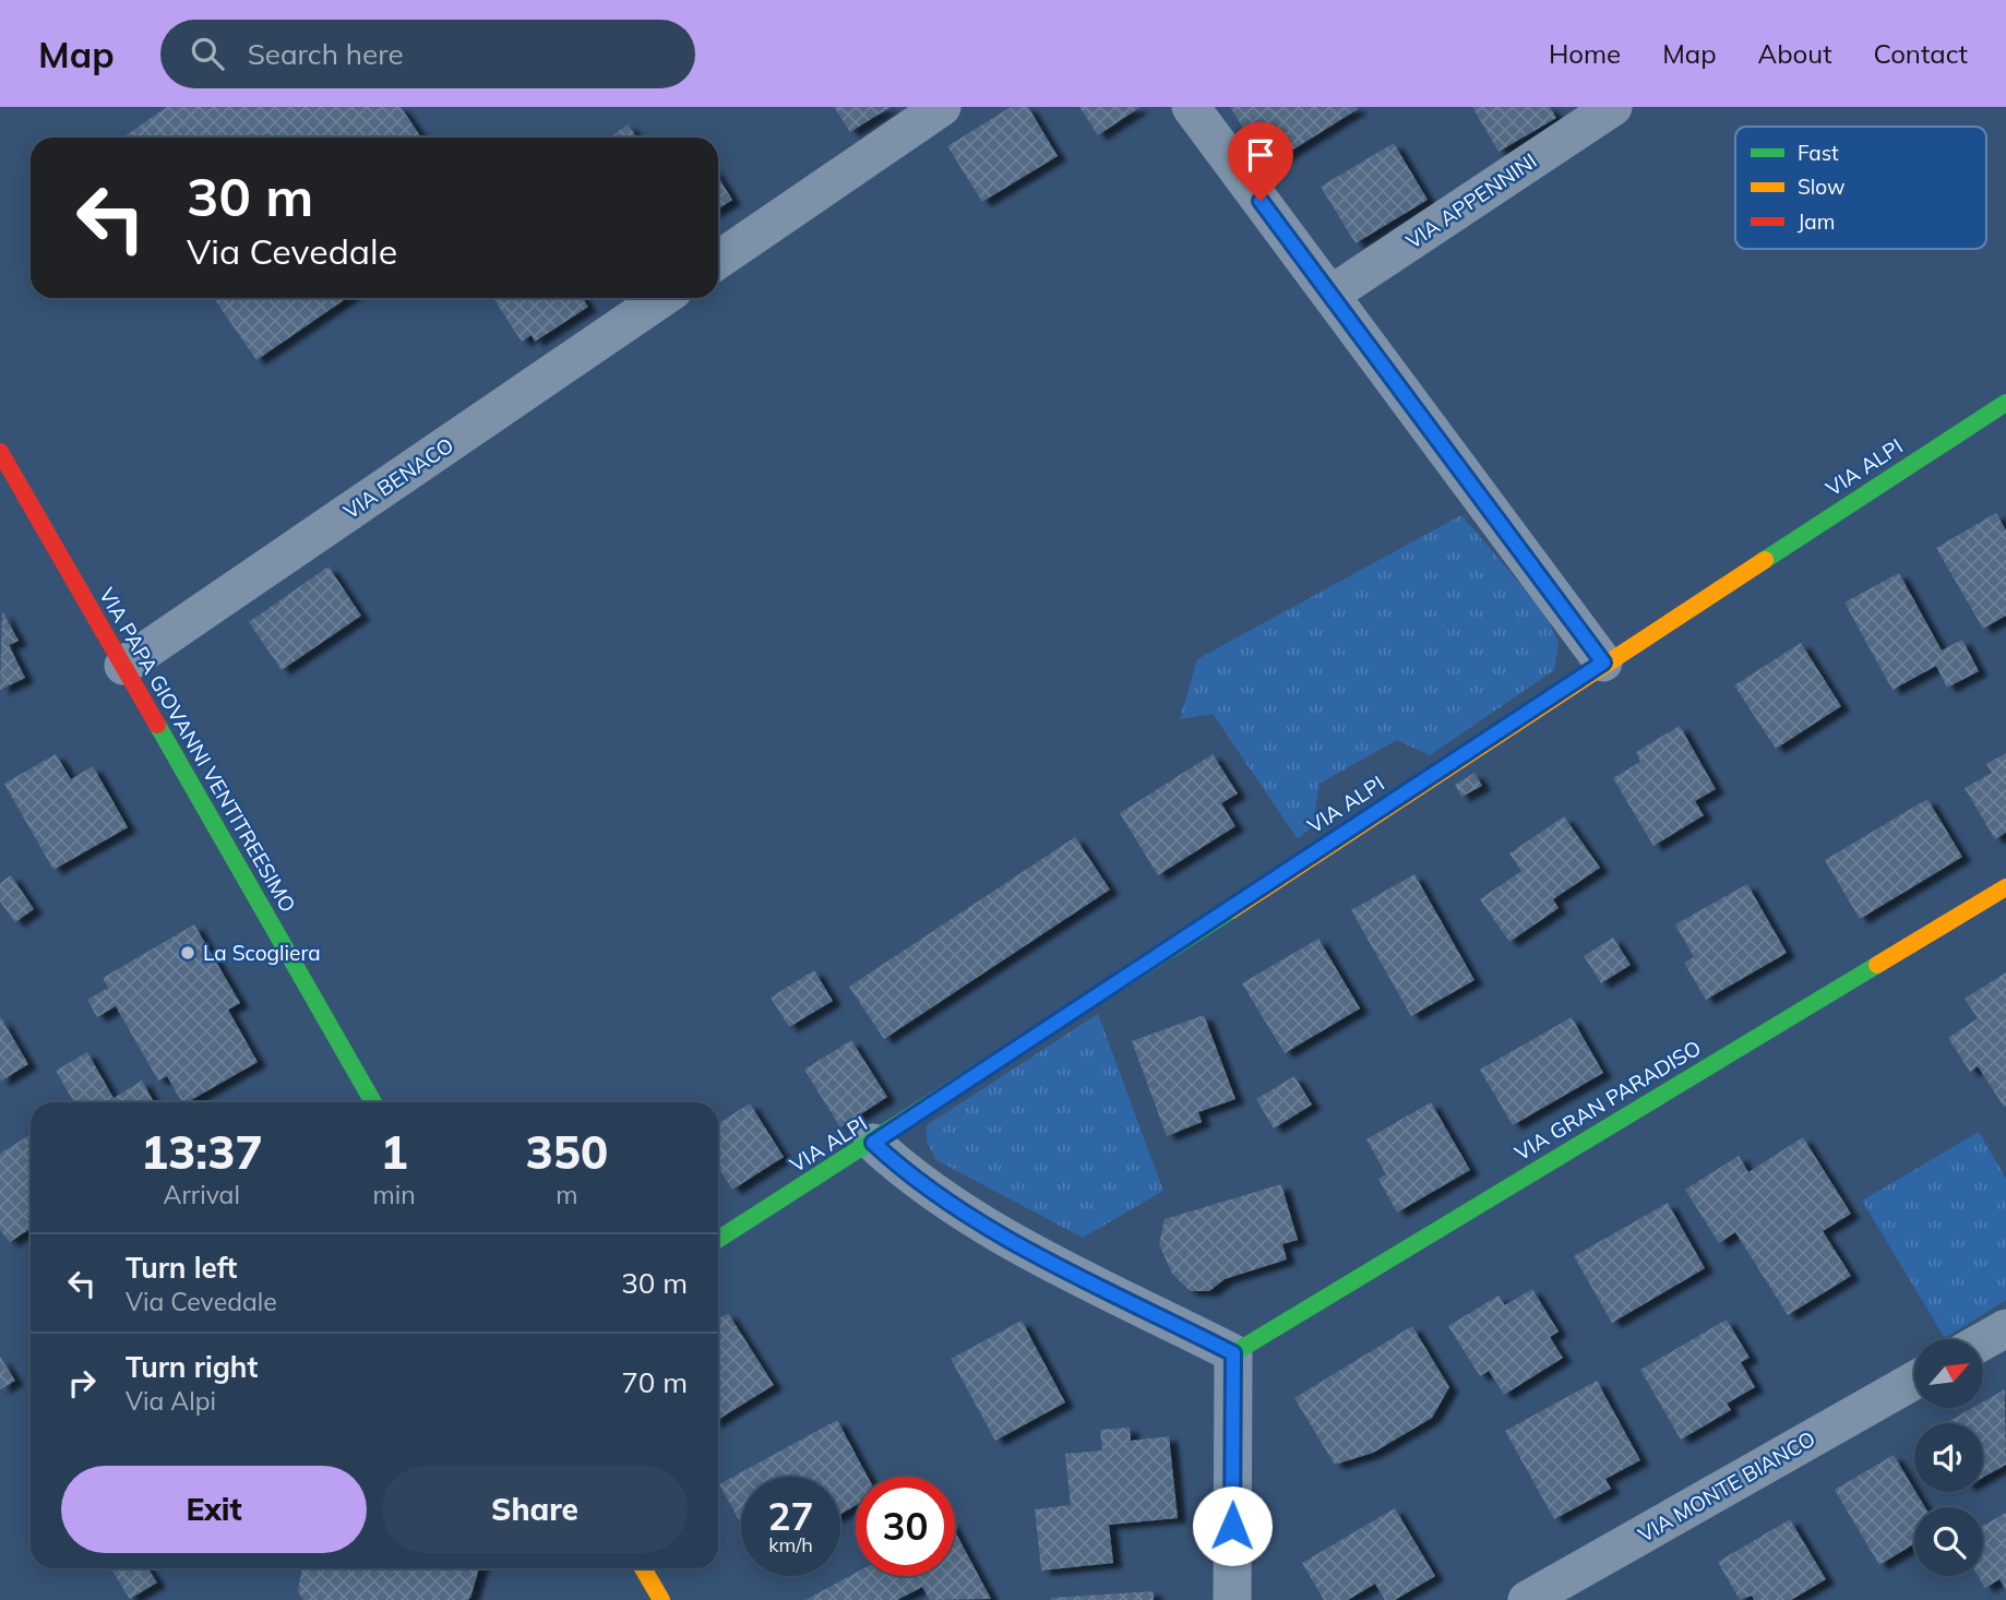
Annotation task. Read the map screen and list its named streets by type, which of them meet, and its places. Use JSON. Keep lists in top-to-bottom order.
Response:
{
  "streets": {
    "street": [
      "VIA APPENNINI",
      "VIA ALPI",
      "VIA BENACO",
      "VIA PAPA GIOVANNI VENTITREESIMO",
      "VIA GRAN PARADISO",
      "VIA MONTE BIANCO"
    ]
  },
  "crossings": [
    ["VIA BENACO", "VIA PAPA GIOVANNI VENTITREESIMO"]
  ],
  "places": ["La Scogliera"],
  "legend": ["Fast", "Slow", "Jam"],
  "north": "top right",
  "page": {
    "header": "Map",
    "search": "Search here",
    "nav": [
      "Home",
      "Map",
      "About",
      "Contact"
    ],
    "turn": ["30 m", "Via Cevedale"],
    "eta": [
      "13:37",
      "Arrival",
      "1",
      "min",
      "350",
      "m"
    ],
    "list": [
      {
        "name": "Turn left",
        "note": "Via Cevedale",
        "value": "30 m"
      },
      {
        "name": "Turn right",
        "note": "Via Alpi",
        "value": "70 m"
      }
    ],
    "buttons": ["Exit", "Share"],
    "speed": "27 km/h",
    "limit": "30"
  }
}
